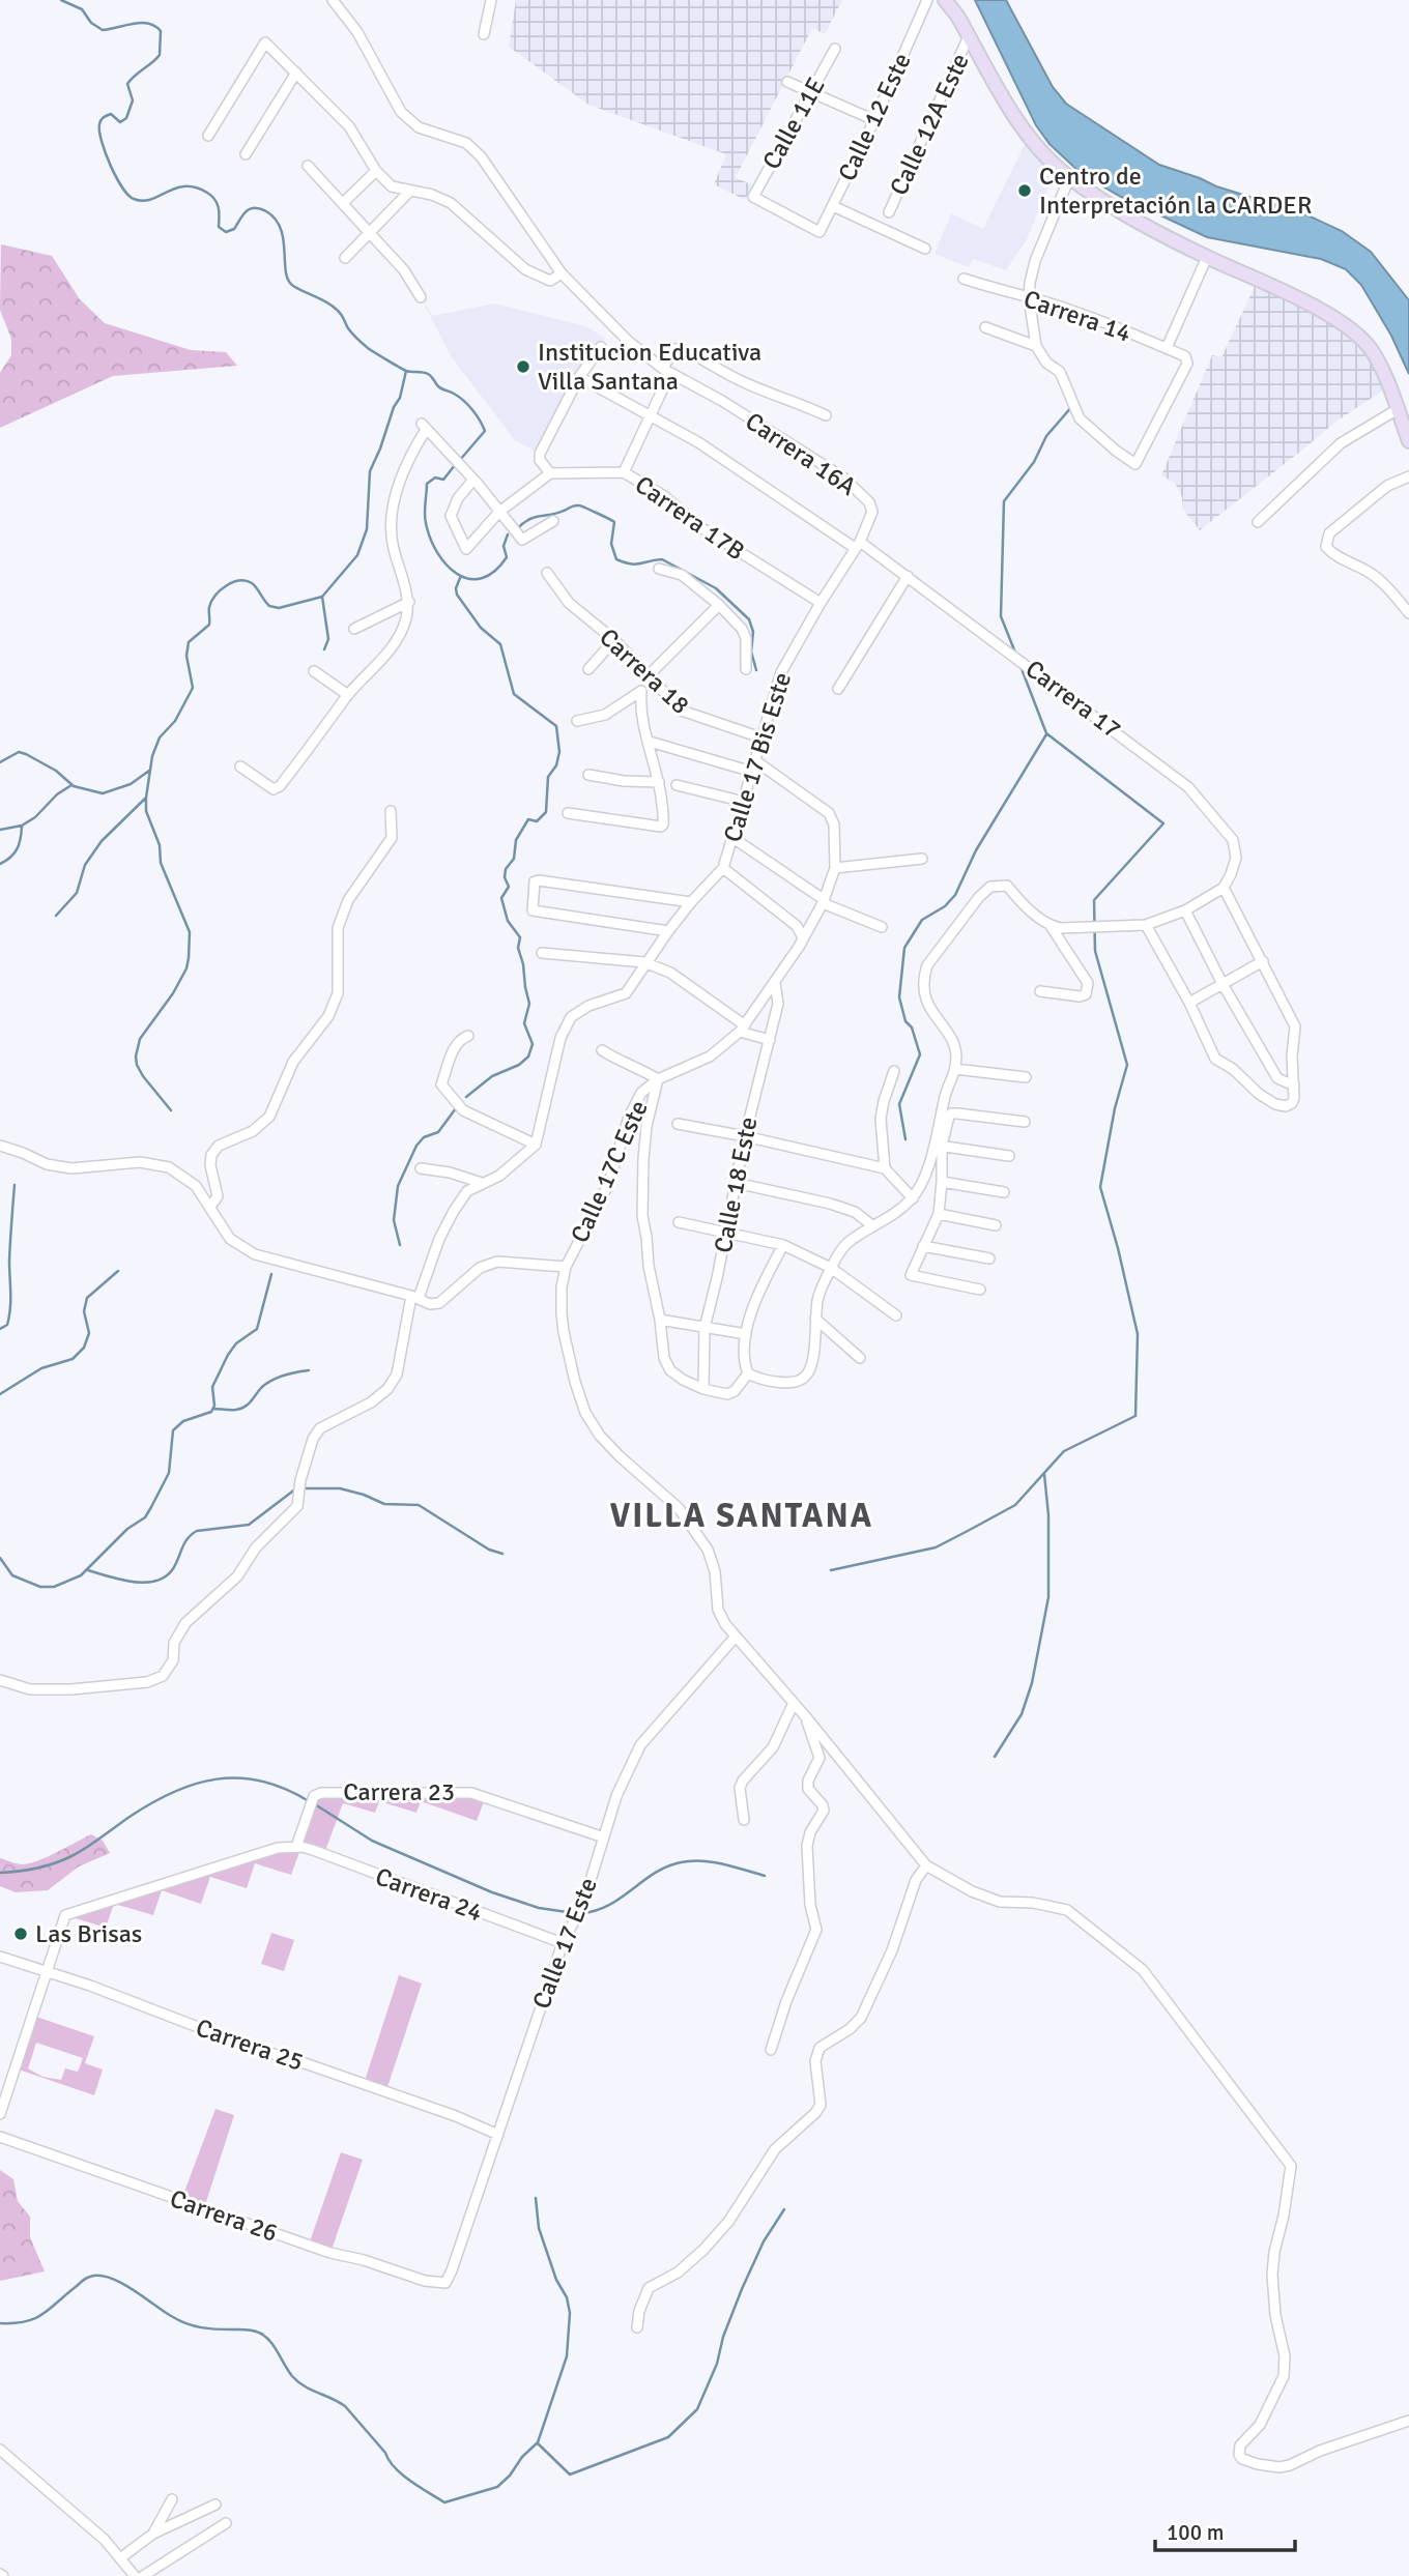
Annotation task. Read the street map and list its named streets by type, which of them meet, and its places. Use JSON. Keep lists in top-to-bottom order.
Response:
{
  "streets": {
    "street": [
      "Calle 12 Este",
      "Calle 11E",
      "Calle 12A Este",
      "Carrera 14",
      "Carrera 16A",
      "Carrera 17B",
      "Carrera 18",
      "Carrera 17",
      "Calle 17 Bis Este",
      "Calle 17C Este",
      "Calle 18 Este",
      "Carrera 23",
      "Carrera 24",
      "Calle 17 Este",
      "Carrera 25",
      "Carrera 26"
    ]
  },
  "crossings": [
    ["Calle 12 Este", "Calle 11E"],
    ["Carrera 16A", "Calle 17 Bis Este"],
    ["Carrera 17B", "Calle 17 Bis Este"],
    ["Carrera 18", "Calle 17 Bis Este"],
    ["Carrera 17", "Calle 17 Bis Este"],
    ["Calle 17C Este", "Calle 17 Este"],
    ["Carrera 23", "Carrera 24"],
    ["Carrera 23", "Calle 17 Este"],
    ["Carrera 24", "Calle 17 Este"],
    ["Calle 17 Este", "Carrera 25"],
    ["Calle 17 Este", "Carrera 26"]
  ],
  "districts": ["VILLA SANTANA"],
  "places": ["Centro de Interpretación la CARDER", "Institucion Educativa Villa Santana", "Las Brisas"],
  "scale_bar": "100 m"
}
